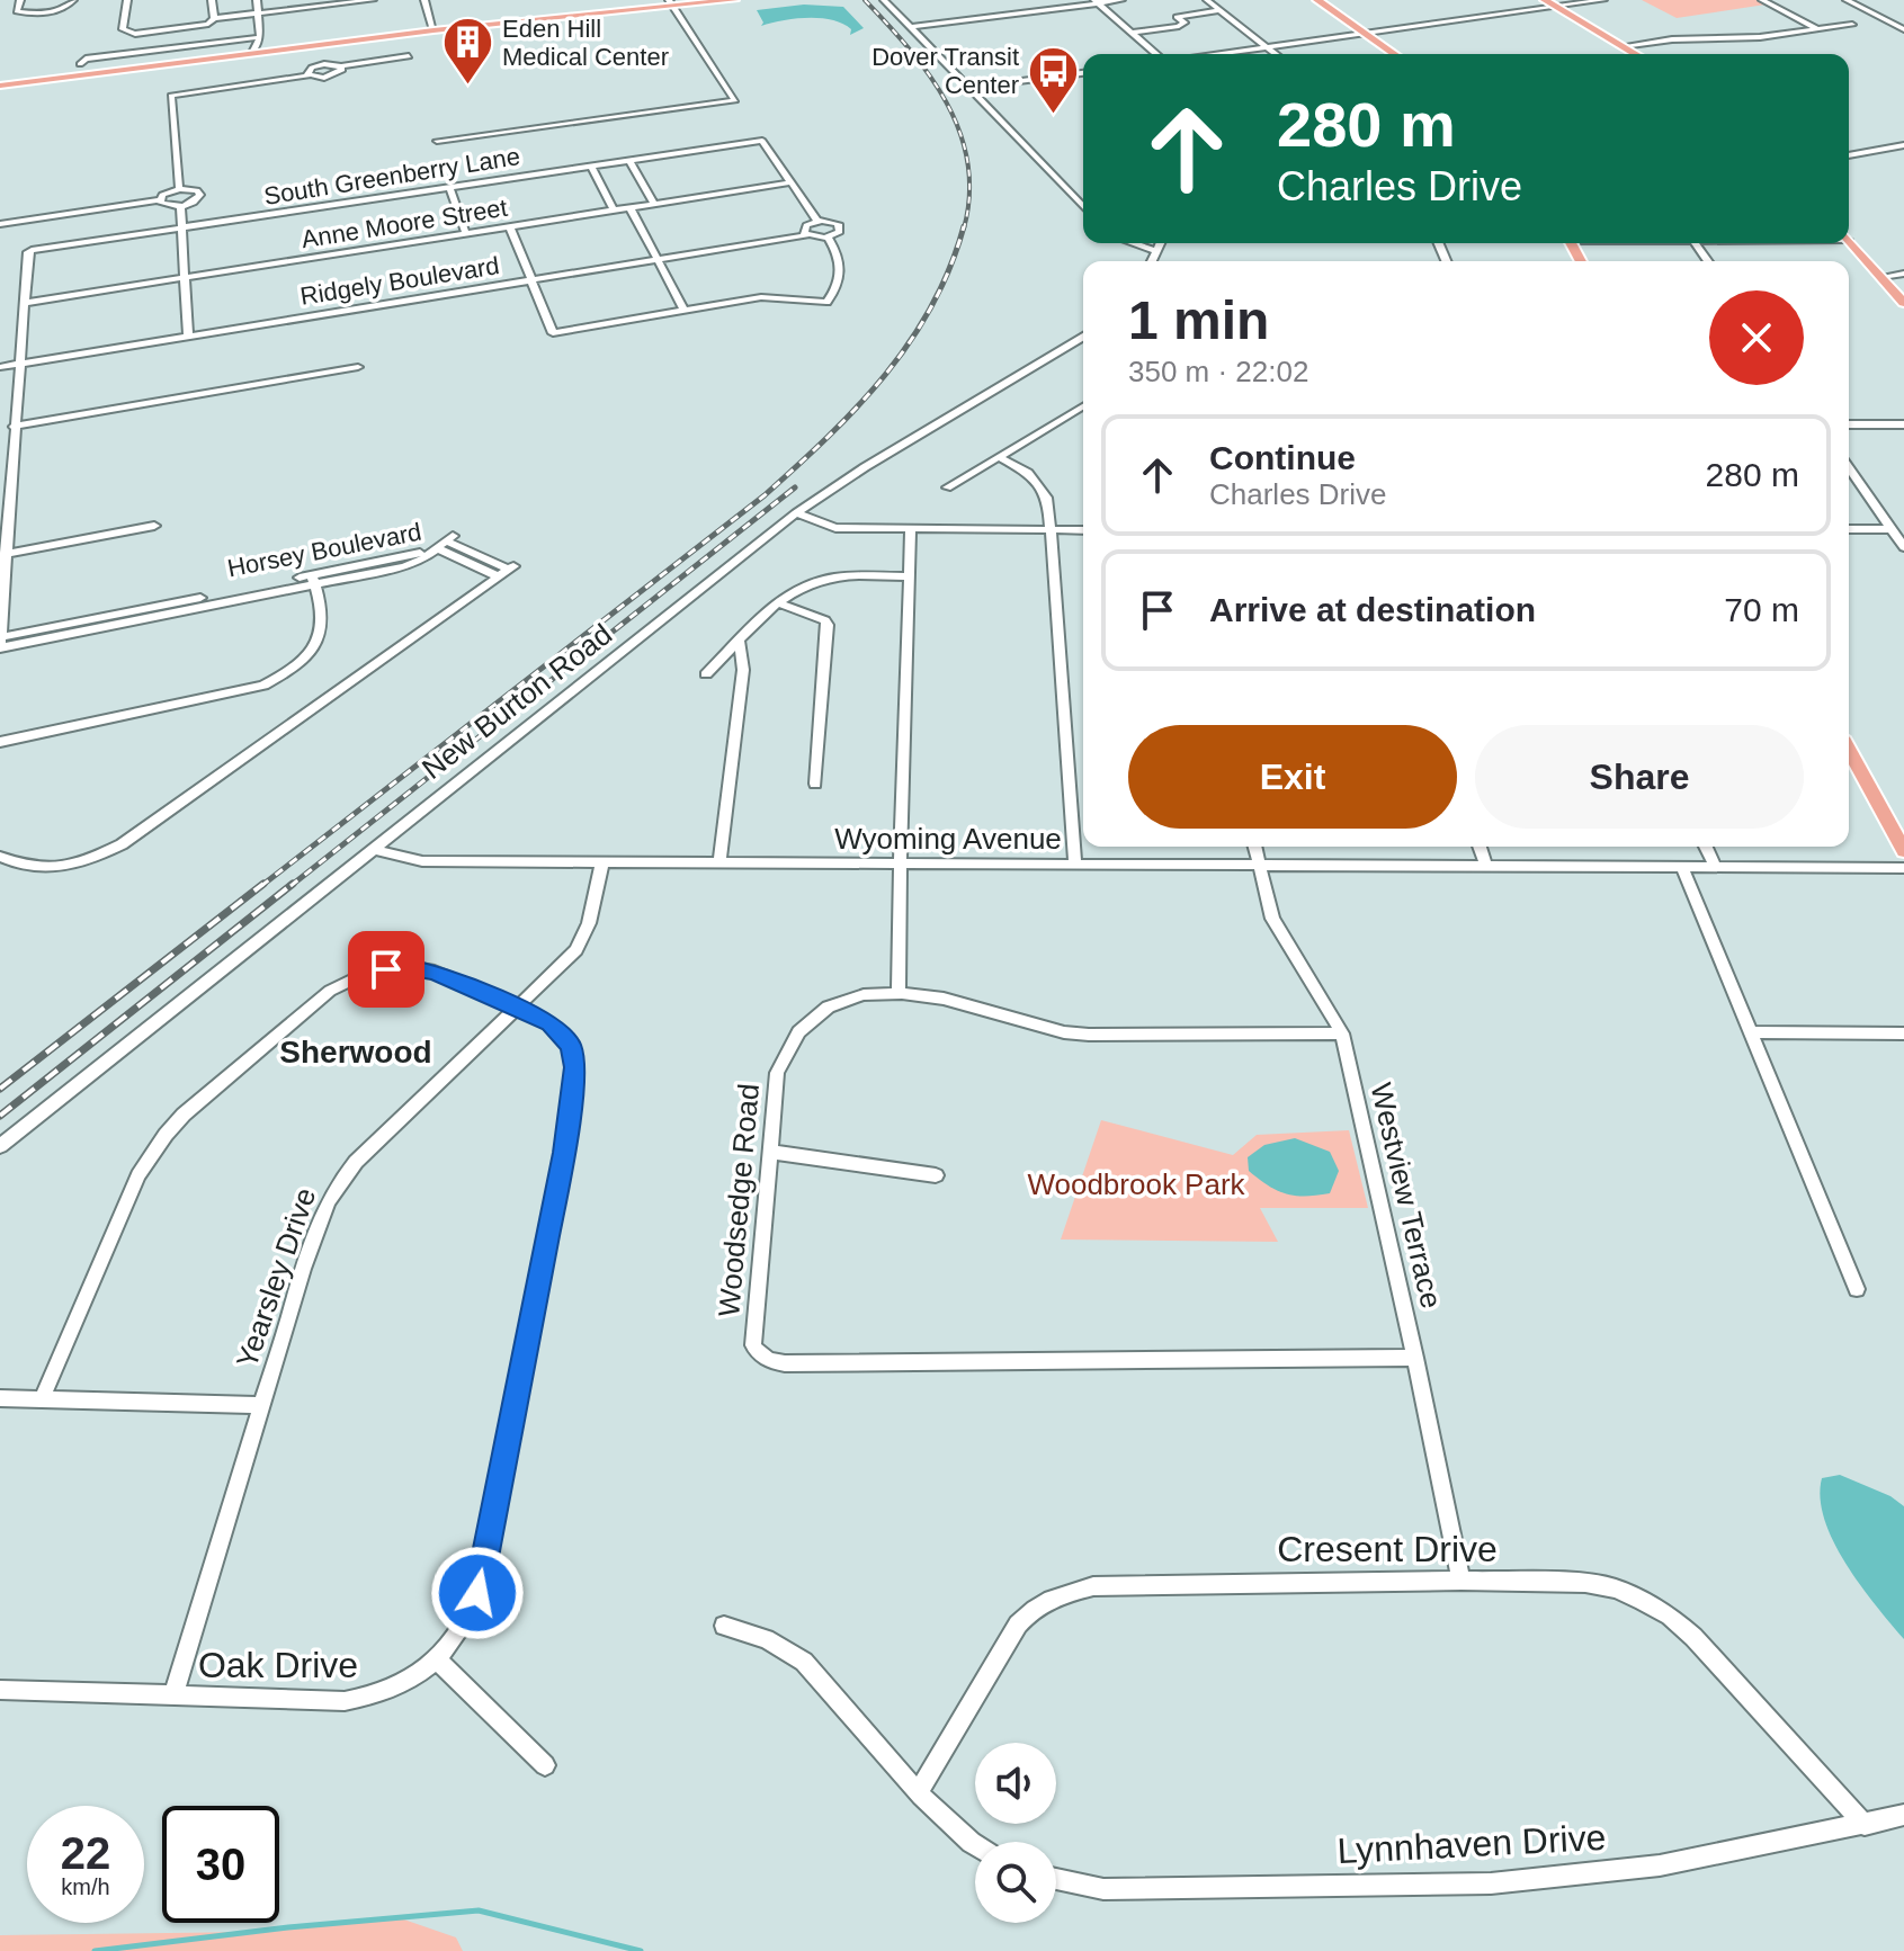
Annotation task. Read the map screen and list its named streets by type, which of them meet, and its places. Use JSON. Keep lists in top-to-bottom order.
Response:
{
  "streets": {
    "street": [
      "South Greenberry Lane",
      "Anne Moore Street",
      "Ridgely Boulevard",
      "Horsey Boulevard",
      "New Burton Road",
      "Wyoming Avenue",
      "Westview Terrace",
      "Woodsedge Road",
      "Yearsley Drive",
      "Cresent Drive",
      "Oak Drive",
      "Lynnhaven Drive"
    ]
  },
  "crossings": [
    ["South Greenberry Lane", "Anne Moore Street"],
    ["New Burton Road", "Wyoming Avenue"],
    ["Wyoming Avenue", "Westview Terrace"],
    ["Wyoming Avenue", "Yearsley Drive"],
    ["Westview Terrace", "Woodsedge Road"],
    ["Westview Terrace", "Cresent Drive"],
    ["Yearsley Drive", "Oak Drive"],
    ["Cresent Drive", "Lynnhaven Drive"]
  ],
  "districts": ["Sherwood"],
  "parks": ["Woodbrook Park"],
  "places": {
    "building": ["Eden Hill Medical Center"],
    "bus stop": ["Dover Transit Center"]
  },
  "page": {
    "turn": ["280 m", "Charles Drive"],
    "heading": ["1 min", "350 m · 22:02"],
    "list": [
      {
        "name": "Continue",
        "note": "Charles Drive",
        "value": "280 m"
      },
      {
        "name": "Arrive at destination",
        "value": "70 m"
      }
    ],
    "buttons": ["Exit", "Share"],
    "speed": "22 km/h",
    "limit": "30"
  }
}
